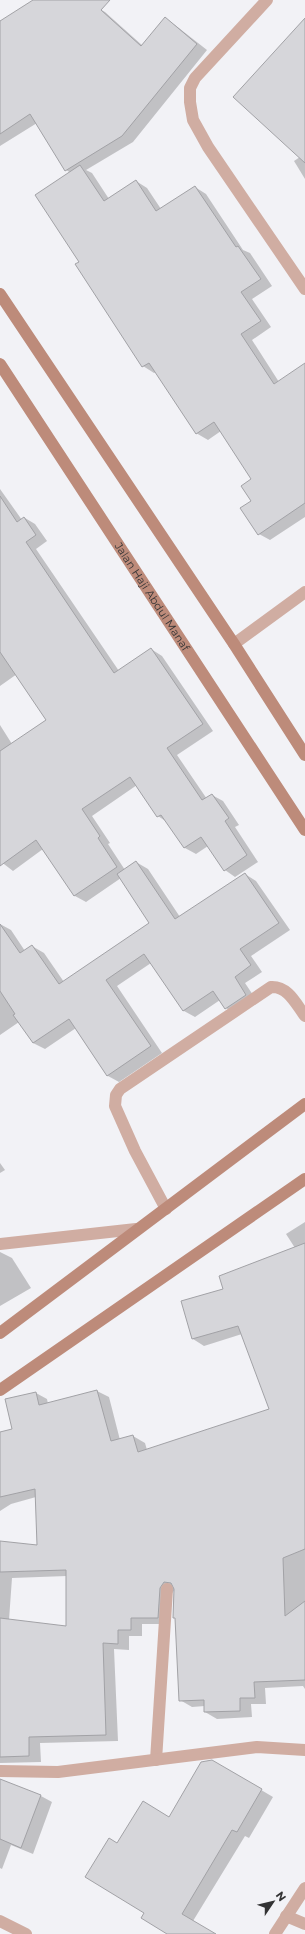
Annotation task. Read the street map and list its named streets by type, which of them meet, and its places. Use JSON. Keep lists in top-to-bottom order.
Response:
{
  "streets": {
    "main road": ["Jalan Haji Abdul Manaf"]
  },
  "north": "top right"
}
